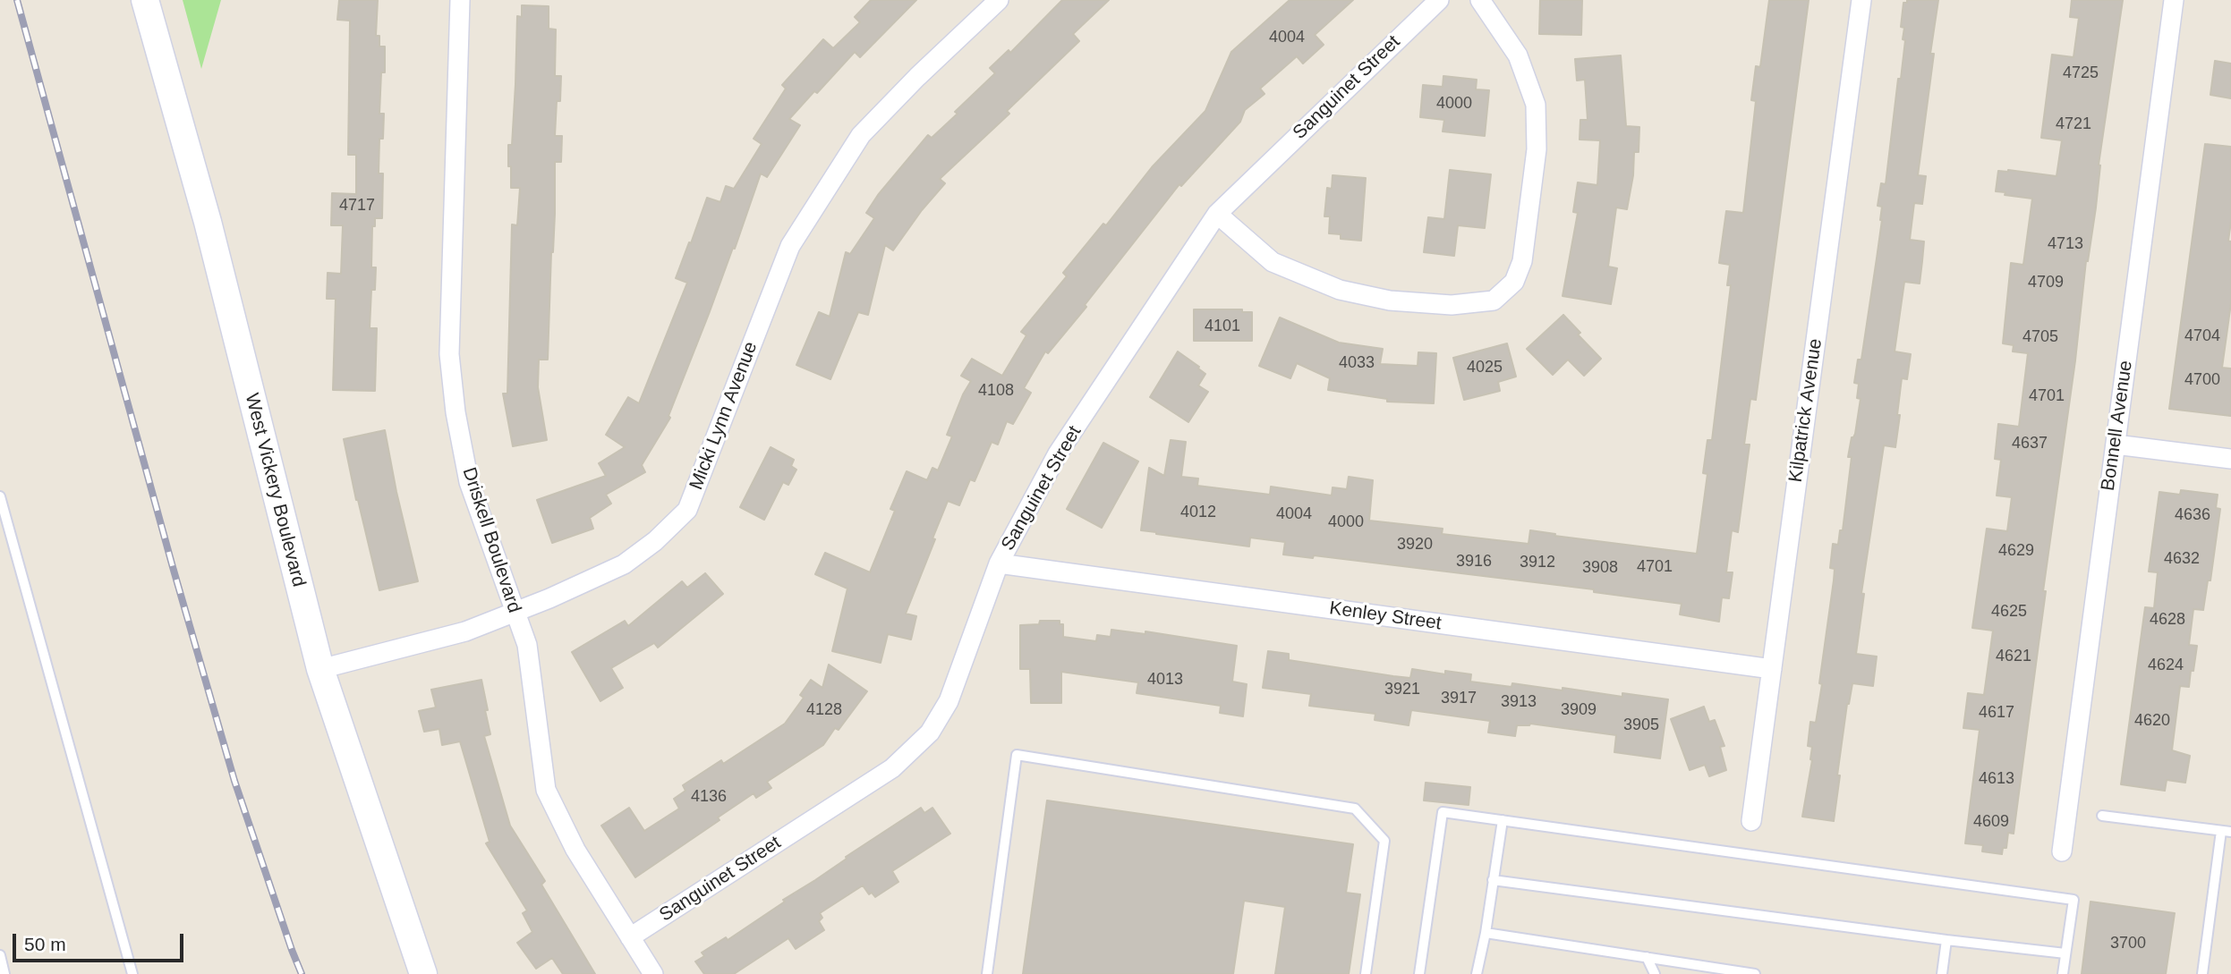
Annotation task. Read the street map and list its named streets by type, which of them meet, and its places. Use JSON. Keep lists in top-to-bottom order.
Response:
{
  "streets": {
    "main road": ["West Vickery Boulevard"],
    "street": [
      "Sanguinet Street",
      "Kilpatrick Avenue",
      "Micki Lynn Avenue",
      "Bonnell Avenue",
      "Driskell Boulevard",
      "Kenley Street"
    ]
  },
  "crossings": [
    ["Sanguinet Street", "Driskell Boulevard"],
    ["Sanguinet Street", "Kenley Street"],
    ["Kilpatrick Avenue", "Kenley Street"],
    ["Micki Lynn Avenue", "West Vickery Boulevard"],
    ["Micki Lynn Avenue", "Driskell Boulevard"]
  ],
  "house_numbers": [
    "4004",
    "4725",
    "4000",
    "4721",
    "4717",
    "4713",
    "4709",
    "4101",
    "4704",
    "4705",
    "4033",
    "4025",
    "4700",
    "4108",
    "4701",
    "4637",
    "4012",
    "4004",
    "4636",
    "4000",
    "3920",
    "4629",
    "4632",
    "3916",
    "3912",
    "4701",
    "3908",
    "4625",
    "4628",
    "4621",
    "4624",
    "4013",
    "3921",
    "3917",
    "3913",
    "4128",
    "3909",
    "4617",
    "4620",
    "3905",
    "4613",
    "4136",
    "4609",
    "3700"
  ],
  "scale_bar": "50 m"
}
